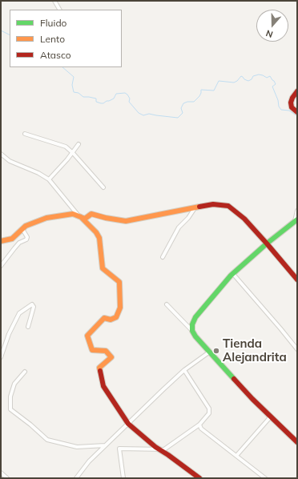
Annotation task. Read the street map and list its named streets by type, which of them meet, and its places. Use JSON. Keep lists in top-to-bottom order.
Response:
{
  "places": ["Tienda Alejandrita"],
  "legend": ["Fluido", "Lento", "Atasco"],
  "north": "bottom"
}
